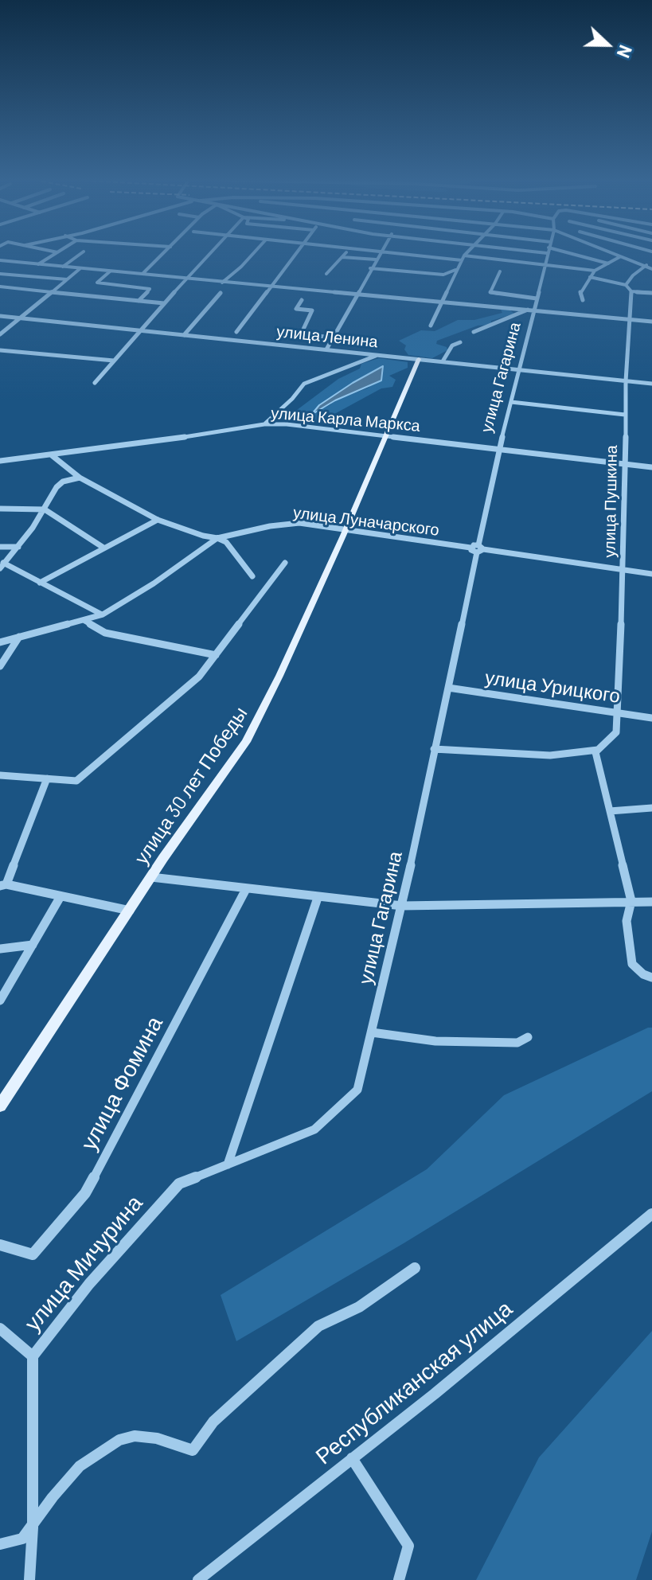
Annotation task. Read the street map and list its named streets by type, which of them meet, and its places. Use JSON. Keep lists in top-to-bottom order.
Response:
{
  "streets": {
    "main road": ["улица 30 лет Победы"],
    "street": [
      "улица Ленина",
      "улица Гагарина",
      "улица Карла Маркса",
      "улица Пушкина",
      "улица Луначарского",
      "улица Урицкого",
      "улица Фомина",
      "улица Мичурина",
      "Республиканская улица"
    ]
  },
  "crossings": [
    ["улица Ленина", "улица Гагарина"],
    ["улица Ленина", "улица Пушкина"],
    ["улица Ленина", "улица 30 лет Победы"],
    ["улица Гагарина", "улица Карла Маркса"],
    ["улица Гагарина", "улица Луначарского"],
    ["улица Гагарина", "улица Урицкого"],
    ["улица Гагарина", "улица Мичурина"],
    ["улица Карла Маркса", "улица Пушкина"],
    ["улица Карла Маркса", "улица Луначарского"],
    ["улица Карла Маркса", "улица 30 лет Победы"],
    ["улица Пушкина", "улица Луначарского"],
    ["улица Пушкина", "улица Урицкого"],
    ["улица Луначарского", "улица 30 лет Победы"]
  ],
  "north": "right"
}
